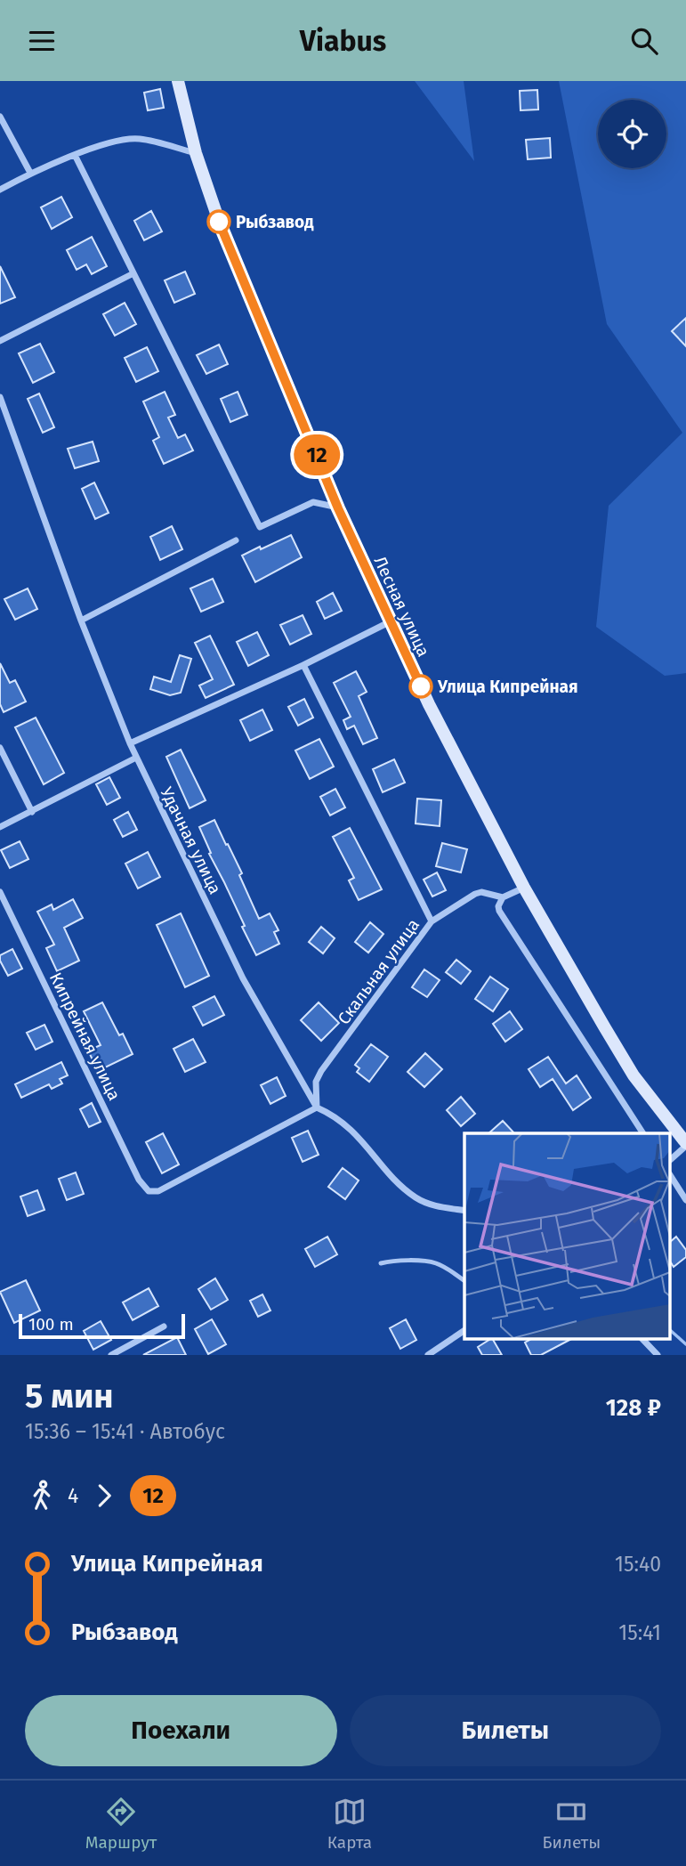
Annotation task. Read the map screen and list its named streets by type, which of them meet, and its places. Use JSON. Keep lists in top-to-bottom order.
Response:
{
  "streets": {
    "main road": ["Лесная улица"],
    "street": ["Удачная улица", "Скальная улица", "Кипрейная улица"]
  },
  "crossings": [
    ["Лесная улица", "Скальная улица"],
    ["Удачная улица", "Скальная улица"],
    ["Удачная улица", "Кипрейная улица"],
    ["Скальная улица", "Кипрейная улица"]
  ],
  "places": ["Рыбзавод", "Улица Кипрейная"],
  "lines": ["bus line 12"],
  "scale_bar": "100 m",
  "page": {
    "header": "Viabus",
    "on_map": "12",
    "scale": "100 m",
    "heading": ["5 мин", "15:36 – 15:41 · Автобус", "128 ₽"],
    "legs": ["4", "12"],
    "list": [
      {
        "name": "Улица Кипрейная",
        "value": "15:40"
      },
      {
        "name": "Рыбзавод",
        "value": "15:41"
      }
    ],
    "buttons": ["Поехали", "Билеты"],
    "tabs": ["Маршрут", "Карта", "Билеты"]
  }
}
